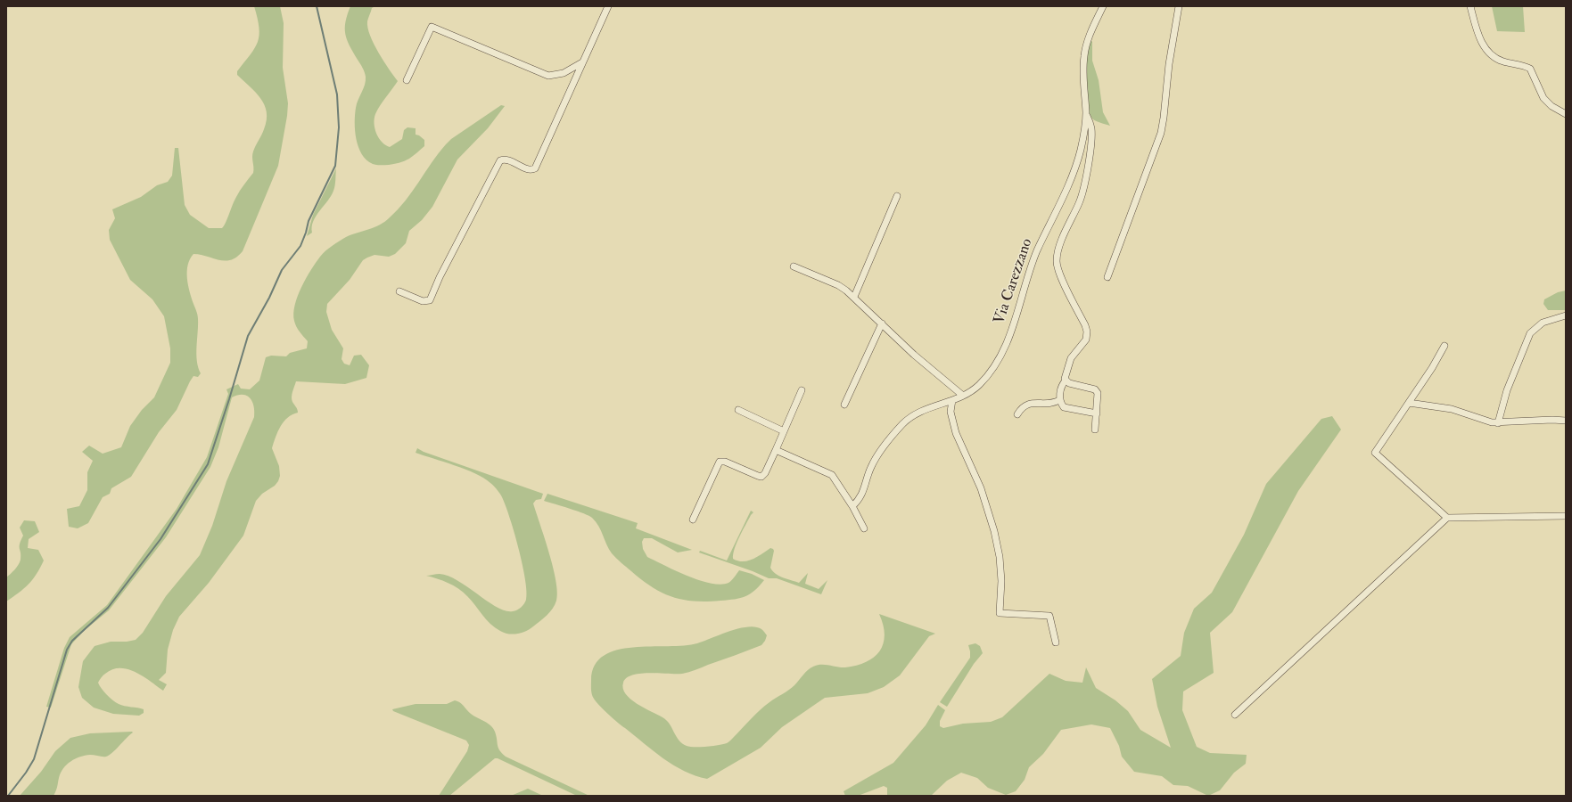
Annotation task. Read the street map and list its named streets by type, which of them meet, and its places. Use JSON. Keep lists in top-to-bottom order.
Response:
{
  "streets": {
    "street": ["Via Carezzano"]
  }
}
